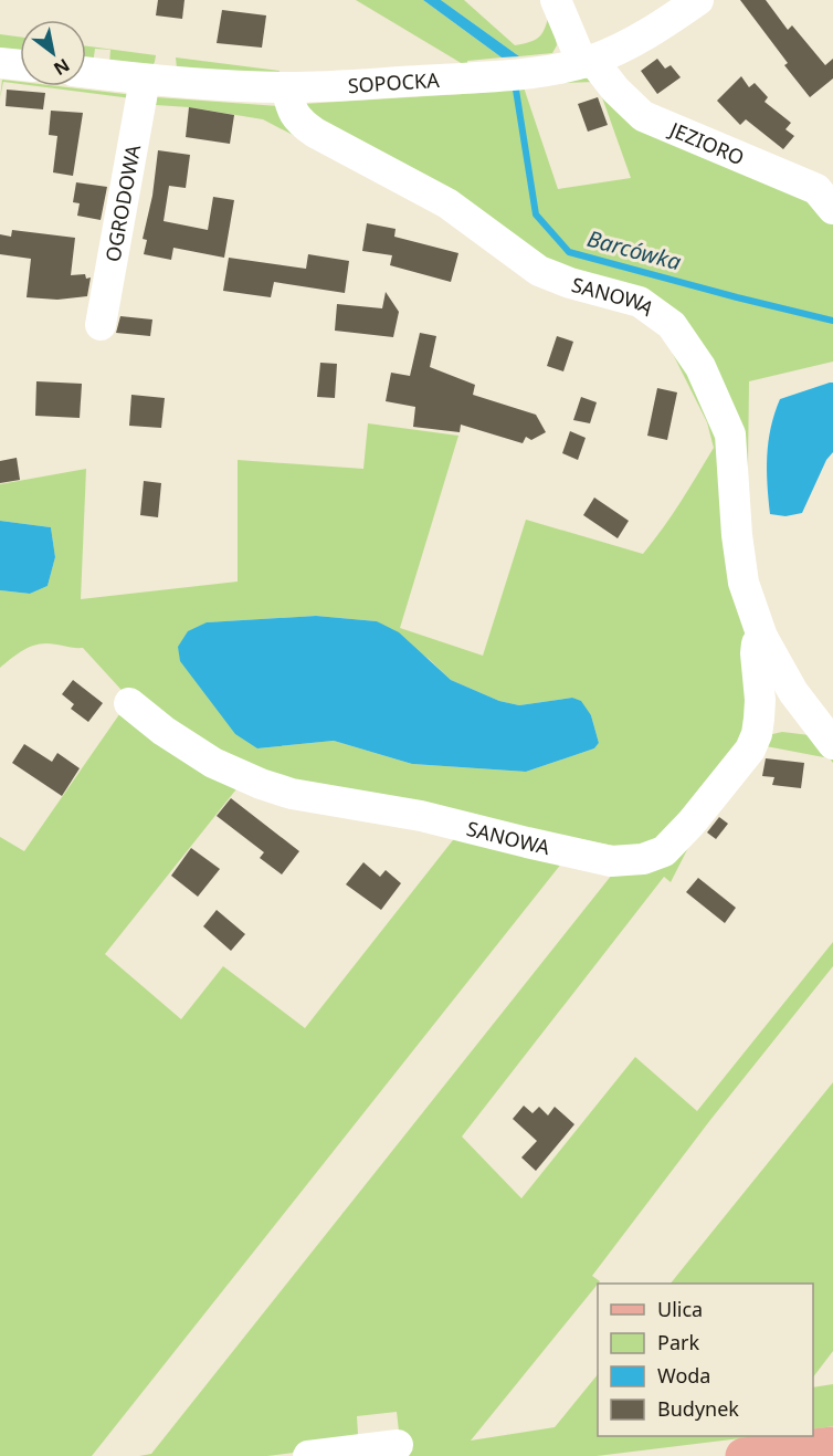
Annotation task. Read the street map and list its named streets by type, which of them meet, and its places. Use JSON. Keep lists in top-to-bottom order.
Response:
{
  "streets": {
    "street": [
      "SOPOCKA",
      "JEZIORO",
      "OGRODOWA",
      "SANOWA"
    ]
  },
  "crossings": [
    ["SOPOCKA", "JEZIORO"],
    ["SOPOCKA", "OGRODOWA"],
    ["SOPOCKA", "SANOWA"]
  ],
  "water": ["Barcówka"],
  "legend": [
    "Ulica",
    "Park",
    "Woda",
    "Budynek"
  ],
  "north": "bottom right"
}
